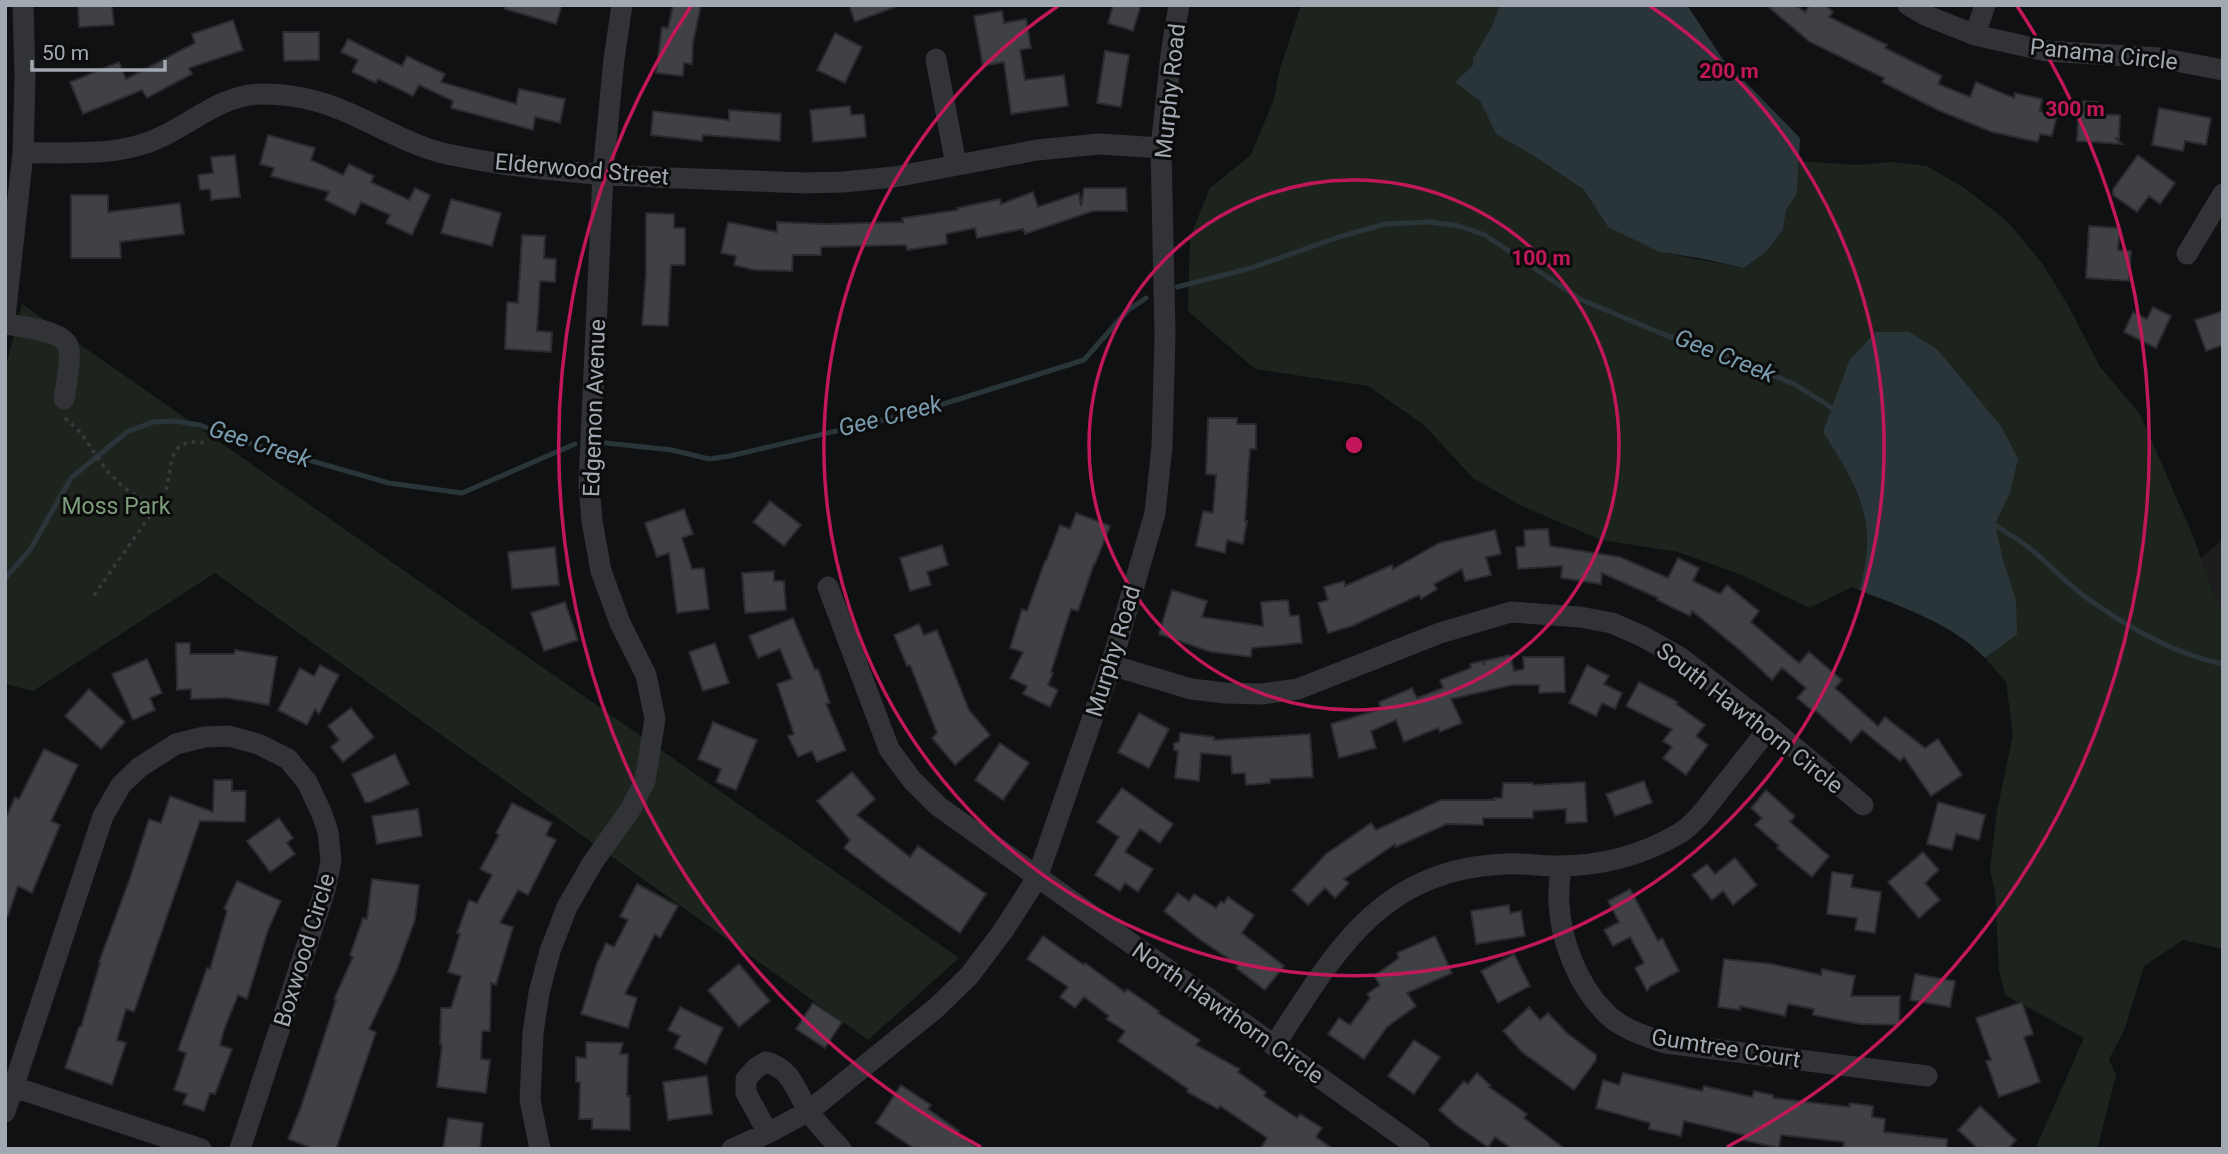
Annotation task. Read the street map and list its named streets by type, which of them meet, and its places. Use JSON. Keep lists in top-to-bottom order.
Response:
{
  "streets": {
    "street": [
      "Panama Circle",
      "Murphy Road",
      "Elderwood Street",
      "Edgemon Avenue",
      "South Hawthorn Circle",
      "Boxwood Circle",
      "North Hawthorn Circle",
      "Gumtree Court"
    ]
  },
  "crossings": [
    ["Murphy Road", "Elderwood Street"],
    ["Murphy Road", "South Hawthorn Circle"],
    ["Murphy Road", "North Hawthorn Circle"],
    ["Elderwood Street", "Edgemon Avenue"]
  ],
  "water": ["Gee Creek"],
  "parks": ["Moss Park"],
  "scale_bar": "50 m",
  "rings": ["200 m", "300 m", "100 m"]
}
